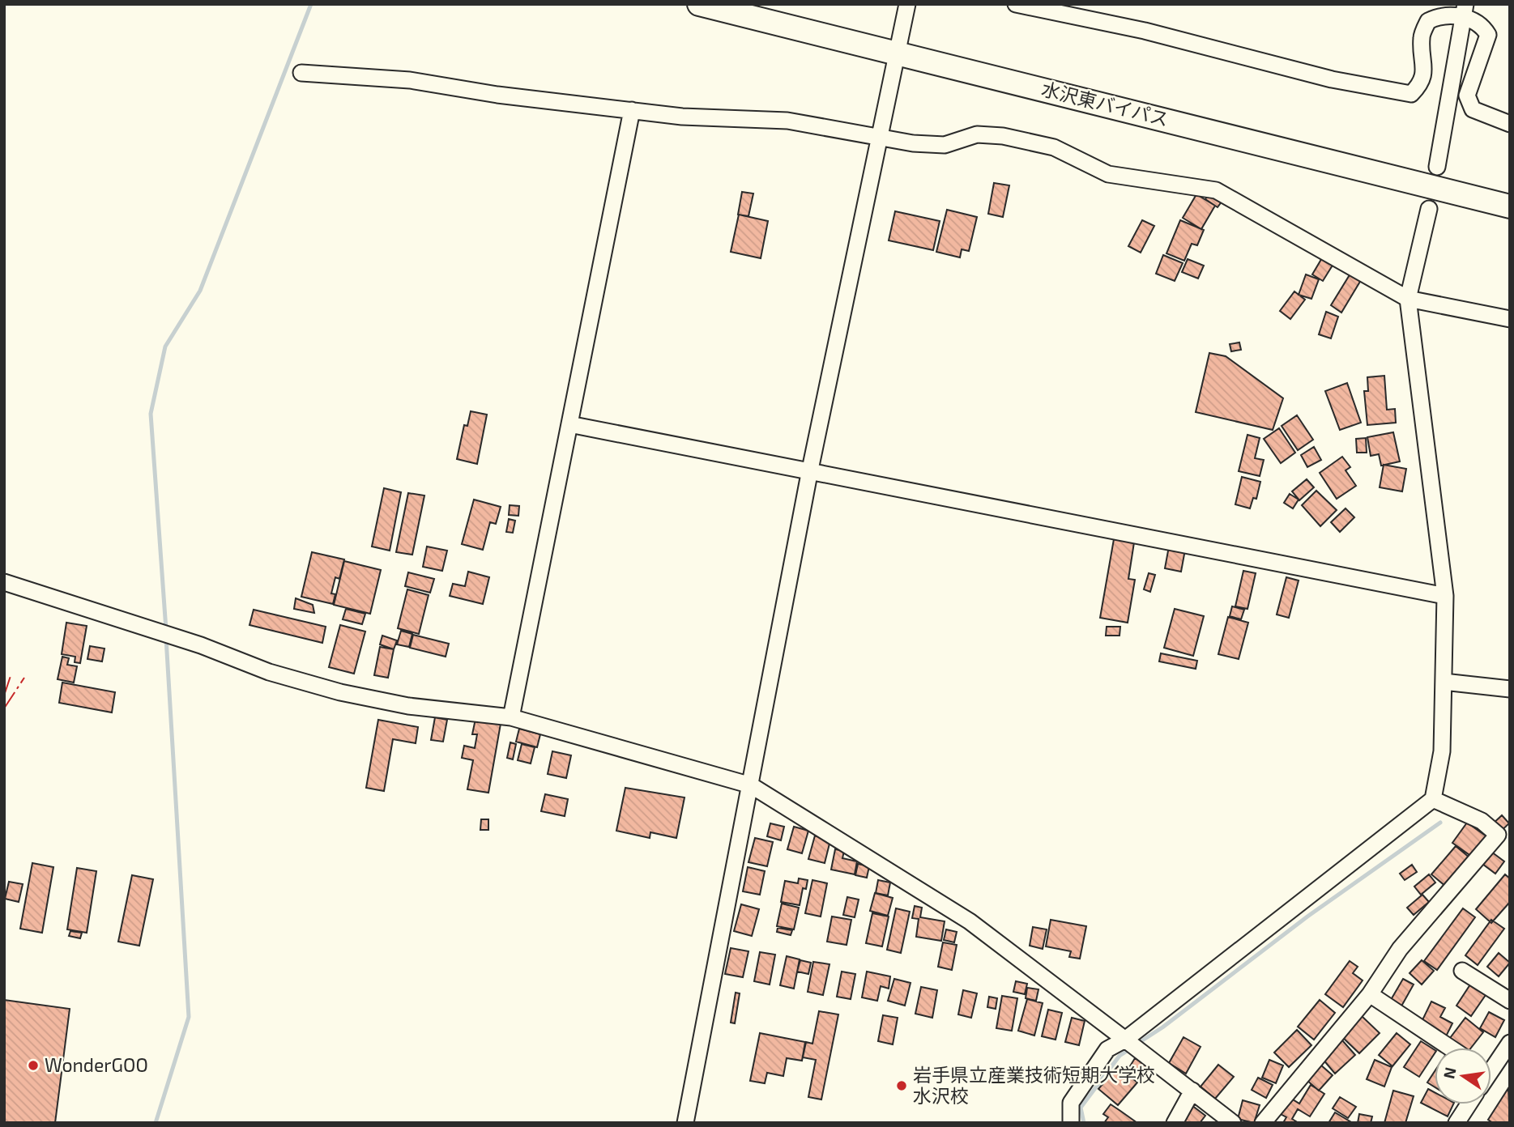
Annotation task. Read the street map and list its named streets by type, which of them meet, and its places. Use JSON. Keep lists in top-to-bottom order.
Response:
{
  "streets": {
    "highway": ["水沢東バイパス"]
  },
  "places": ["WonderGOO", "岩手県立産業技術短期大学校 水沢校"],
  "north": "left"
}
